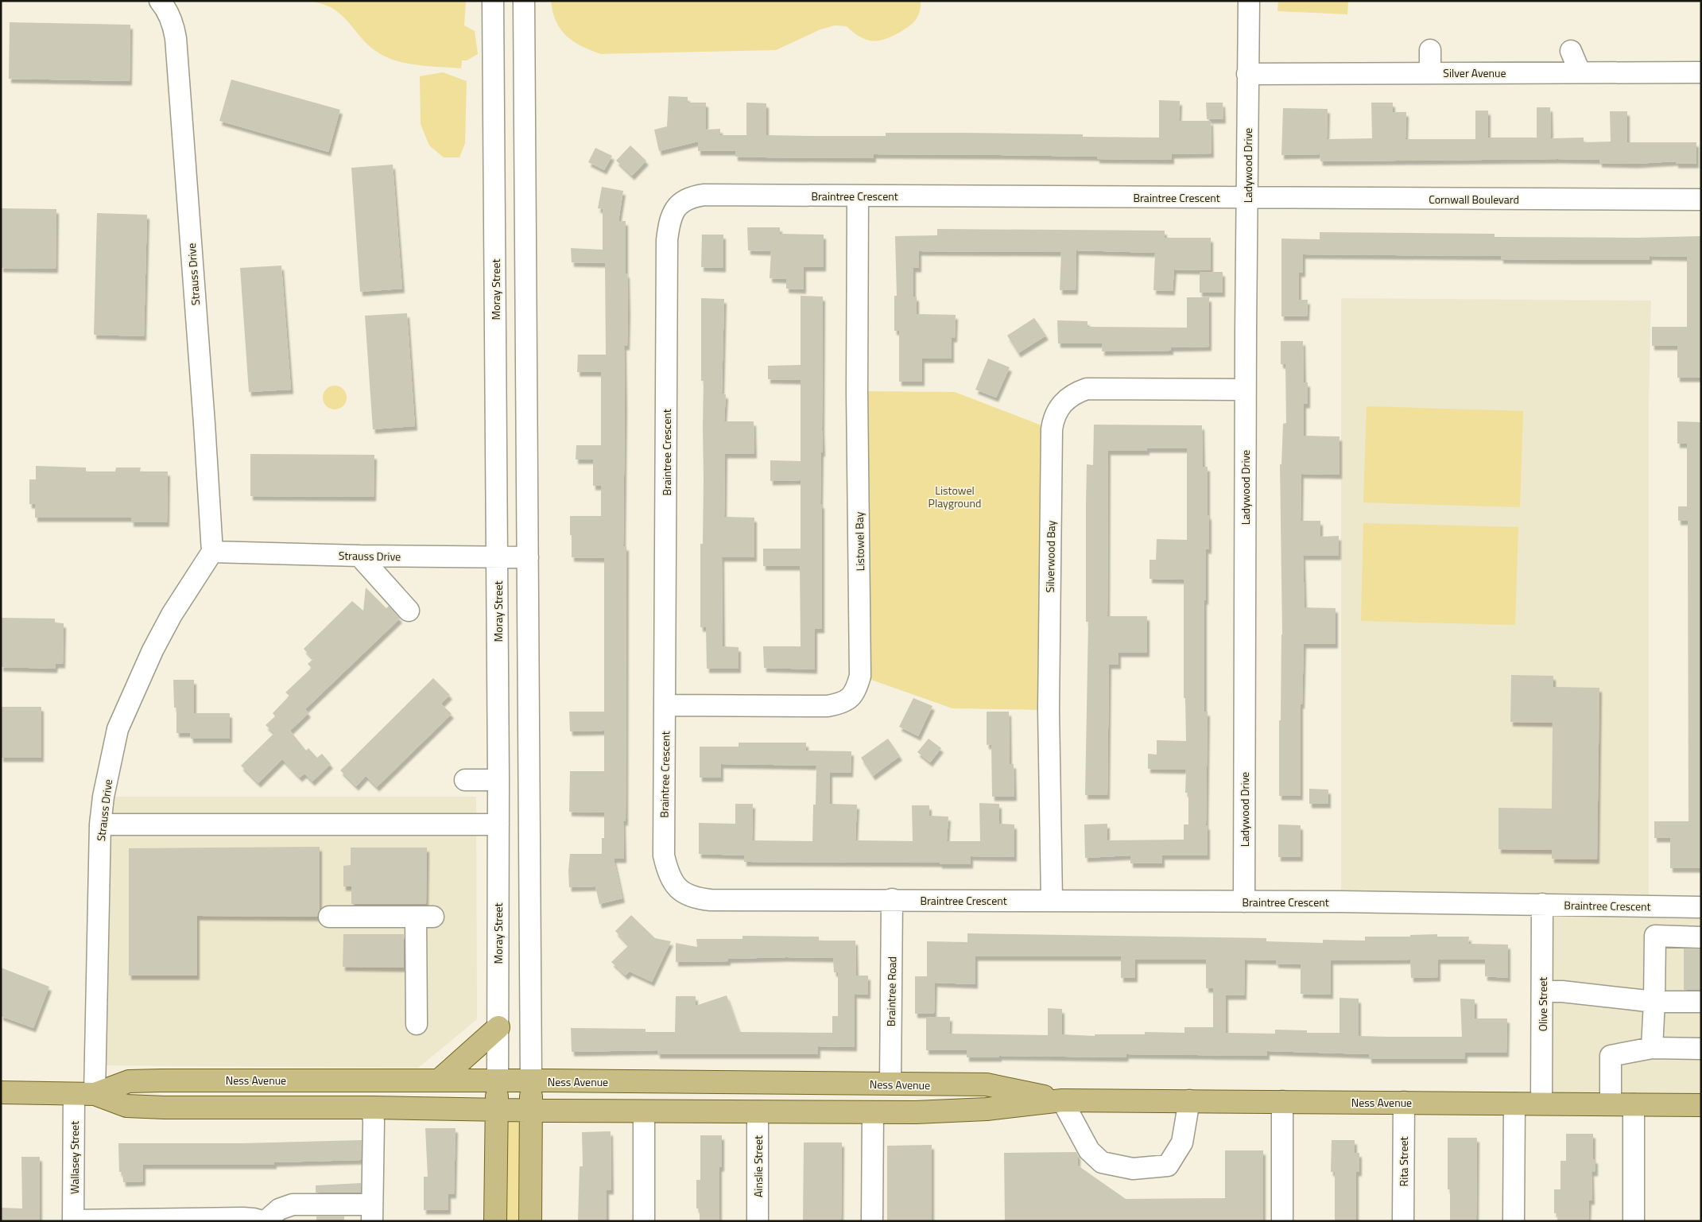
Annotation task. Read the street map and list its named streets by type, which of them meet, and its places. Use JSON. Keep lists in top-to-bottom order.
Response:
{
  "streets": {
    "main road": ["Moray Street", "Ness Avenue"],
    "street": [
      "Silver Avenue",
      "Ladywood Drive",
      "Braintree Crescent",
      "Cornwall Boulevard",
      "Strauss Drive",
      "Listowel Bay",
      "Silverwood Bay",
      "Braintree Road",
      "Olive Street",
      "Wallasey Street",
      "Rita Street",
      "Ainslie Street"
    ]
  },
  "crossings": [
    ["Silver Avenue", "Ladywood Drive"],
    ["Ladywood Drive", "Braintree Crescent"],
    ["Ladywood Drive", "Cornwall Boulevard"],
    ["Ladywood Drive", "Silverwood Bay"],
    ["Braintree Crescent", "Cornwall Boulevard"],
    ["Braintree Crescent", "Listowel Bay"],
    ["Braintree Crescent", "Silverwood Bay"],
    ["Braintree Crescent", "Braintree Road"],
    ["Braintree Crescent", "Olive Street"],
    ["Strauss Drive", "Moray Street"],
    ["Strauss Drive", "Ness Avenue"],
    ["Strauss Drive", "Wallasey Street"],
    ["Moray Street", "Ness Avenue"],
    ["Braintree Road", "Ness Avenue"],
    ["Olive Street", "Ness Avenue"],
    ["Ness Avenue", "Wallasey Street"],
    ["Ness Avenue", "Rita Street"],
    ["Ness Avenue", "Ainslie Street"]
  ],
  "parks": ["Listowel Playground"]
}
